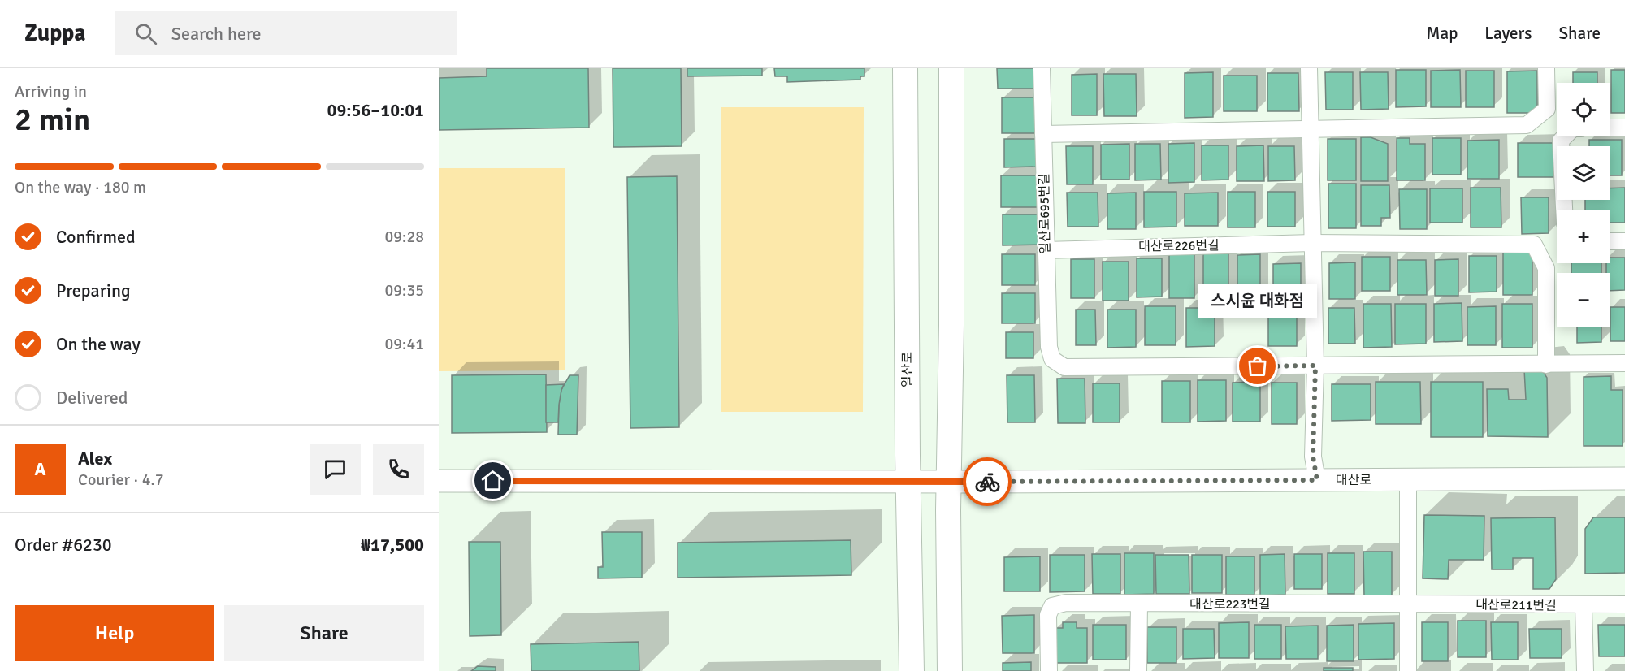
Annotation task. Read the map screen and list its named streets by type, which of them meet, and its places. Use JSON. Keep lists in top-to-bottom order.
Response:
{
  "streets": {
    "main road": ["일산로", "대산로"],
    "street": [
      "일산로695번길",
      "대산로226번길",
      "대산로223번길",
      "대산로211번길"
    ]
  },
  "crossings": [
    ["일산로695번길", "대산로226번길"],
    ["일산로", "대산로"],
    ["대산로223번길", "대산로211번길"]
  ],
  "places": ["스시윤 대화점"],
  "page": {
    "header": "Zuppa",
    "search": "Search here",
    "nav": ["Map", "Layers", "Share"],
    "heading": ["2 min", "Arriving in", "09:56–10:01"],
    "panel": [
      "Alex",
      "Courier · 4.7",
      "Order #6230",
      "₩17,500"
    ],
    "map_buttons": ["+", "−"],
    "bar": "On the way · 180 m",
    "list": [
      ["Confirmed", "09:28"],
      ["Preparing", "09:35"],
      ["On the way", "09:41"],
      "Delivered"
    ],
    "bubble": "스시윤 대화점",
    "round": "A",
    "buttons": ["Help", "Share"]
  }
}
